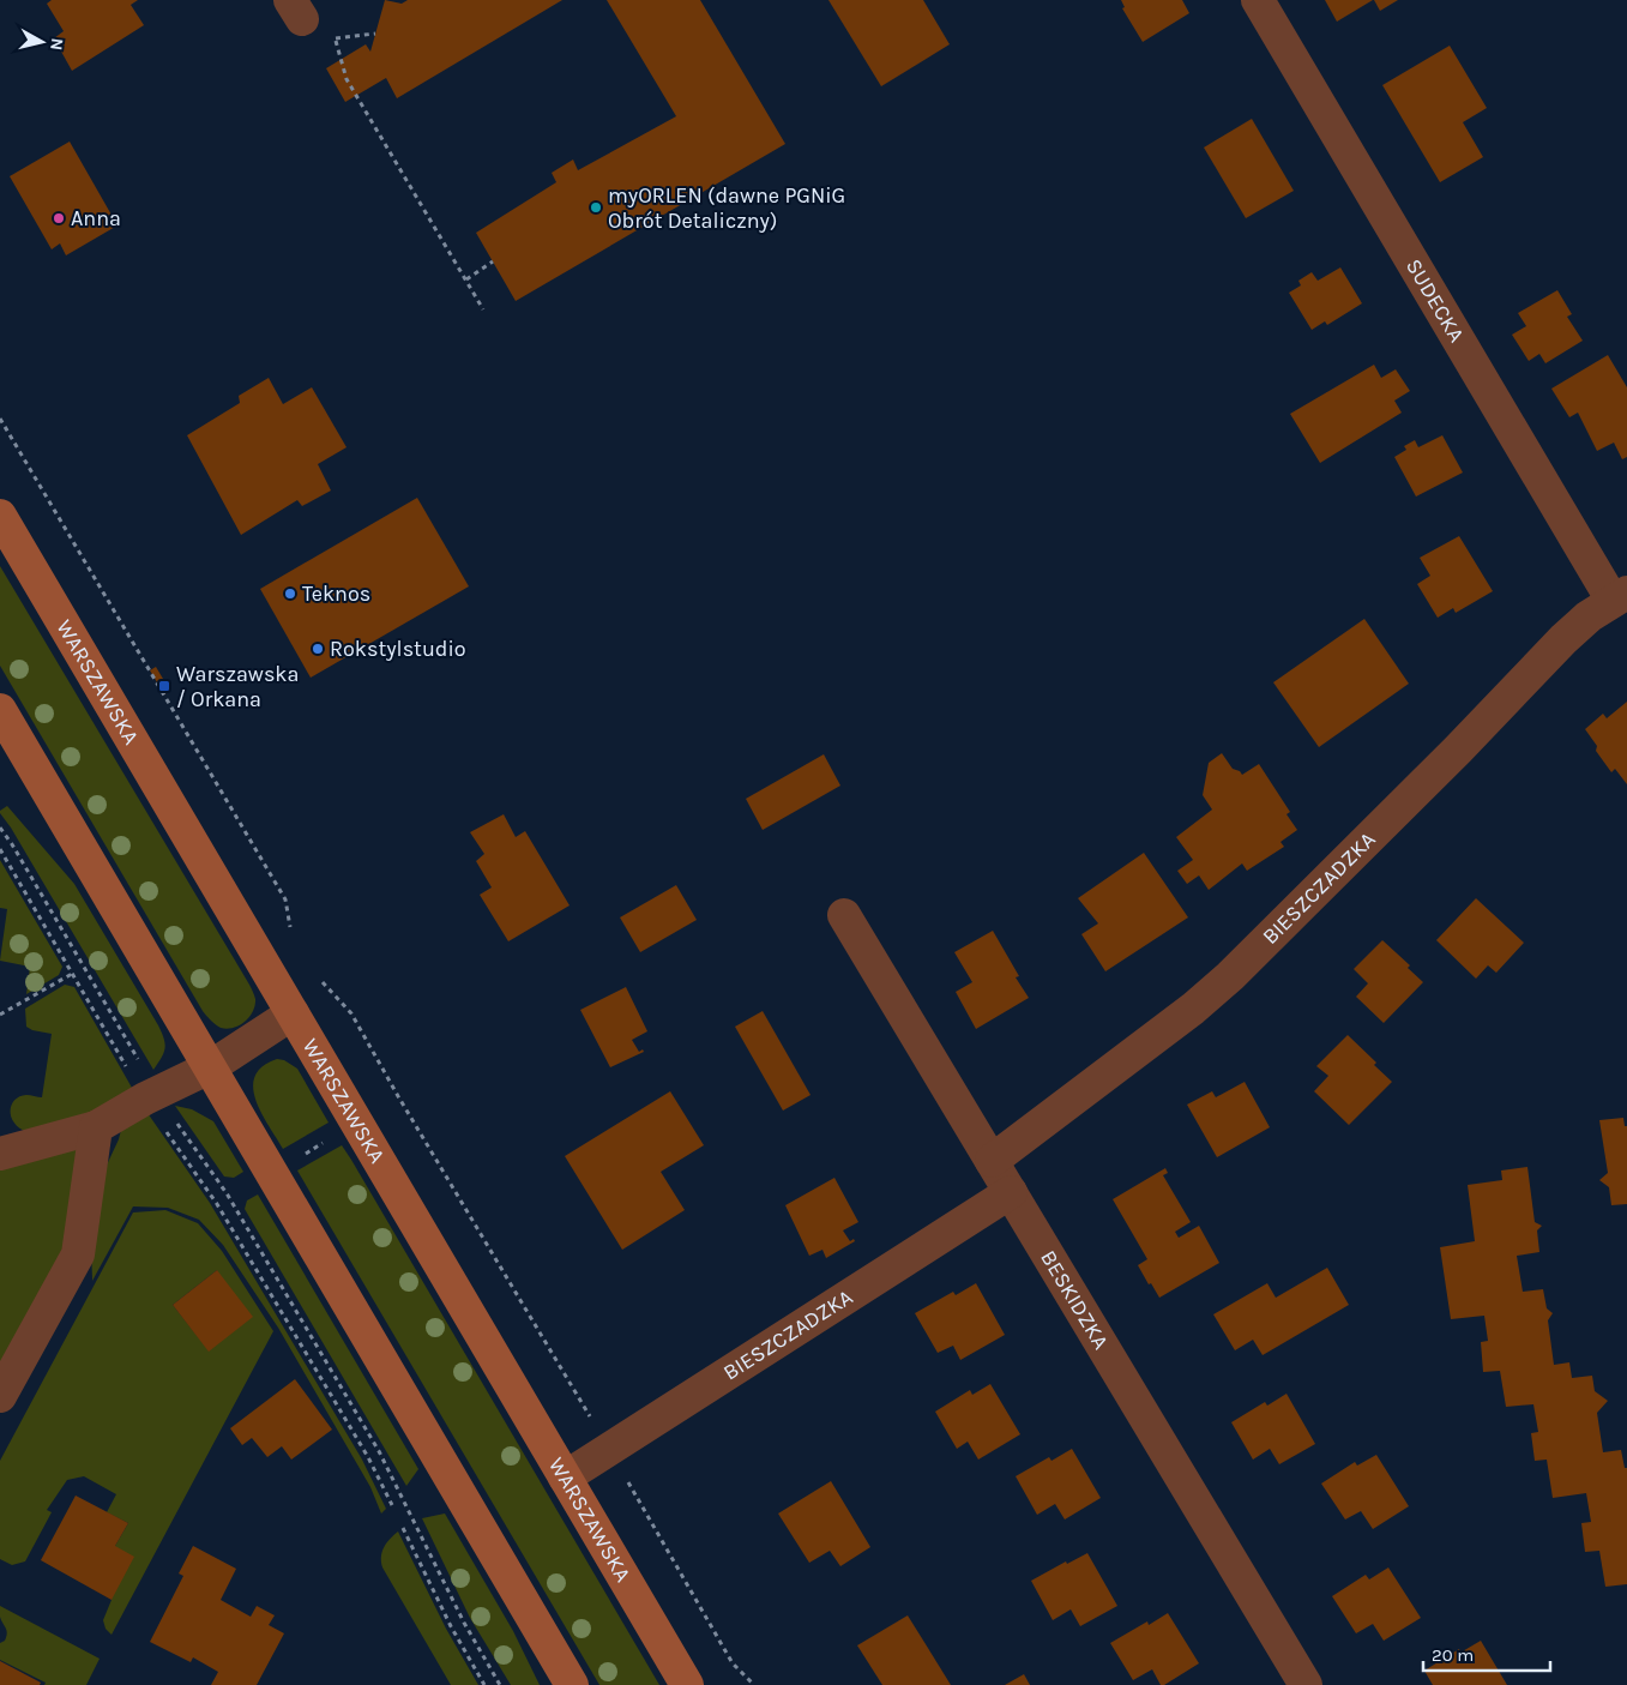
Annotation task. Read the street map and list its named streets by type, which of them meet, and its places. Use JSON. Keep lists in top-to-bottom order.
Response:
{
  "streets": {
    "main road": ["WARSZAWSKA"],
    "street": ["SUDECKA", "BIESZCZADZKA", "BESKIDZKA"]
  },
  "crossings": [
    ["SUDECKA", "BIESZCZADZKA"],
    ["WARSZAWSKA", "BIESZCZADZKA"],
    ["BIESZCZADZKA", "BESKIDZKA"]
  ],
  "places": {
    "other": [
      "myORLEN (dawne PGNiG Obrót Detaliczny)",
      "Anna",
      "Teknos",
      "Rokstylstudio"
    ],
    "transit": ["Warszawska / Orkana"]
  },
  "scale_bar": "20 m",
  "north": "right"
}
